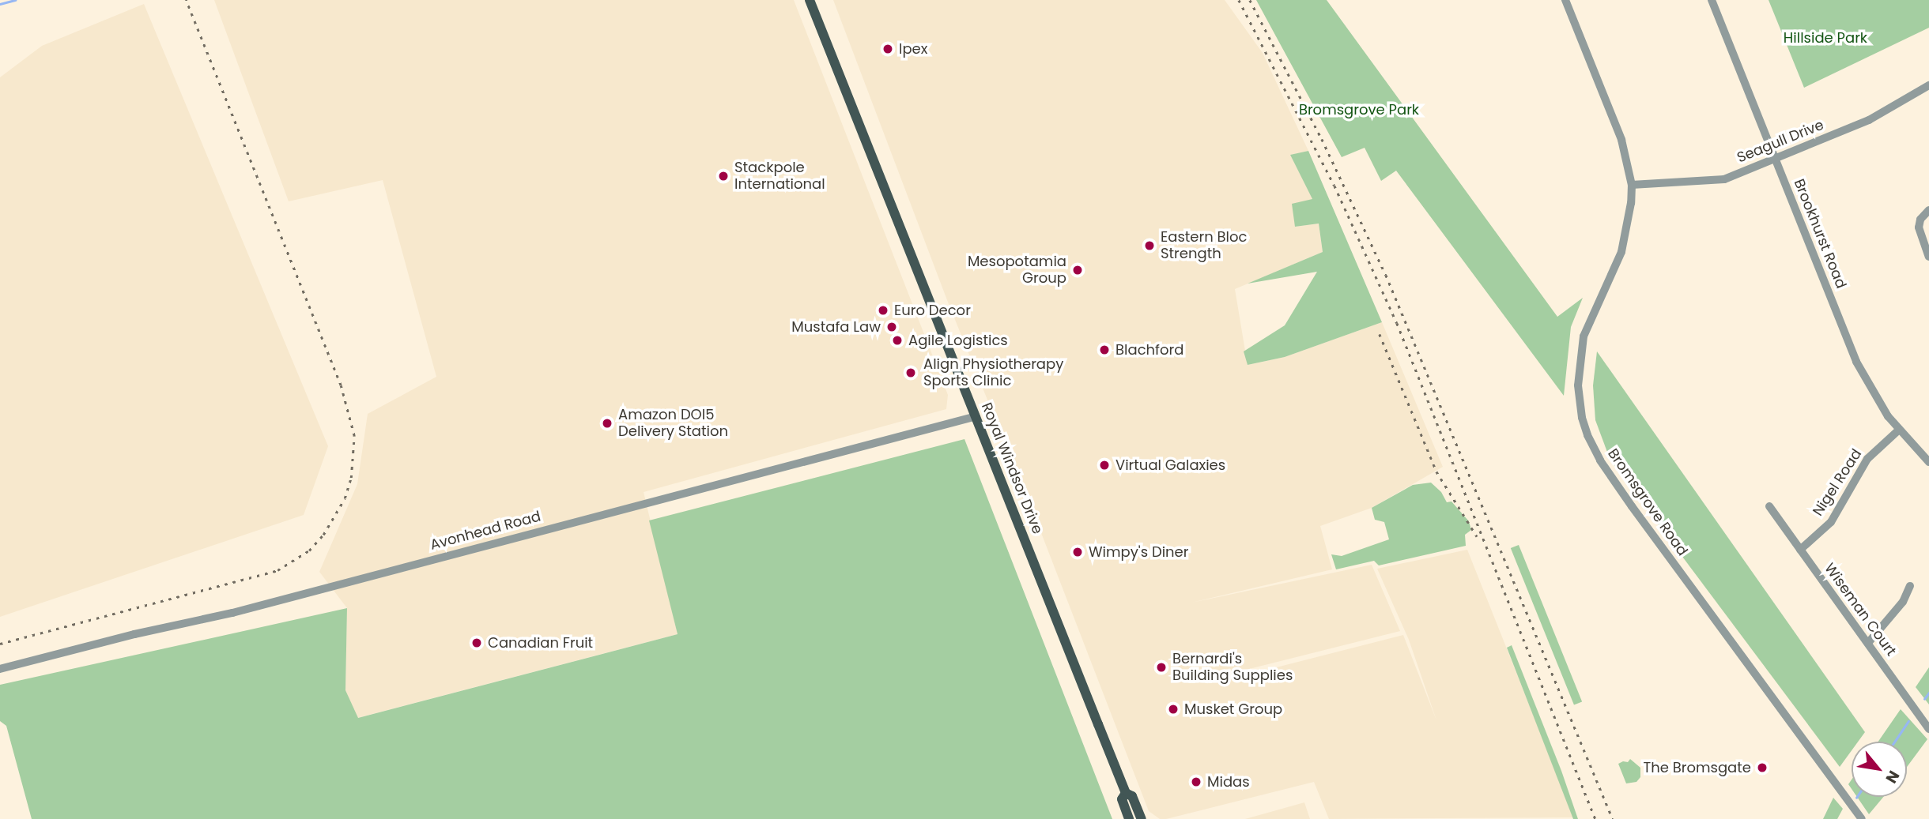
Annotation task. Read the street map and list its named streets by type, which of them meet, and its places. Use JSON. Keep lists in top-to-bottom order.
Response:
{
  "streets": {
    "main road": ["Royal Windsor Drive"],
    "street": [
      "Seagull Drive",
      "Brookhurst Road",
      "Nigel Road",
      "Bromsgrove Road",
      "Avonhead Road",
      "Wiseman Court"
    ]
  },
  "crossings": [
    ["Seagull Drive", "Brookhurst Road"],
    ["Seagull Drive", "Bromsgrove Road"],
    ["Brookhurst Road", "Nigel Road"],
    ["Royal Windsor Drive", "Avonhead Road"],
    ["Nigel Road", "Wiseman Court"]
  ],
  "parks": ["Hillside Park", "Bromsgrove Park"],
  "places": [
    "Ipex",
    "Stackpole International",
    "Eastern Bloc Strength",
    "Mesopotamia Group",
    "Euro Decor",
    "Mustafa Law",
    "Agile Logistics",
    "Blachford",
    "Align Physiotherapy Sports Clinic",
    "Amazon DOI5 Delivery Station",
    "Virtual Galaxies",
    "Wimpy's Diner",
    "Canadian Fruit",
    "Bernardi's Building Supplies",
    "Musket Group",
    "The Bromsgate",
    "Midas"
  ],
  "north": "bottom right"
}
